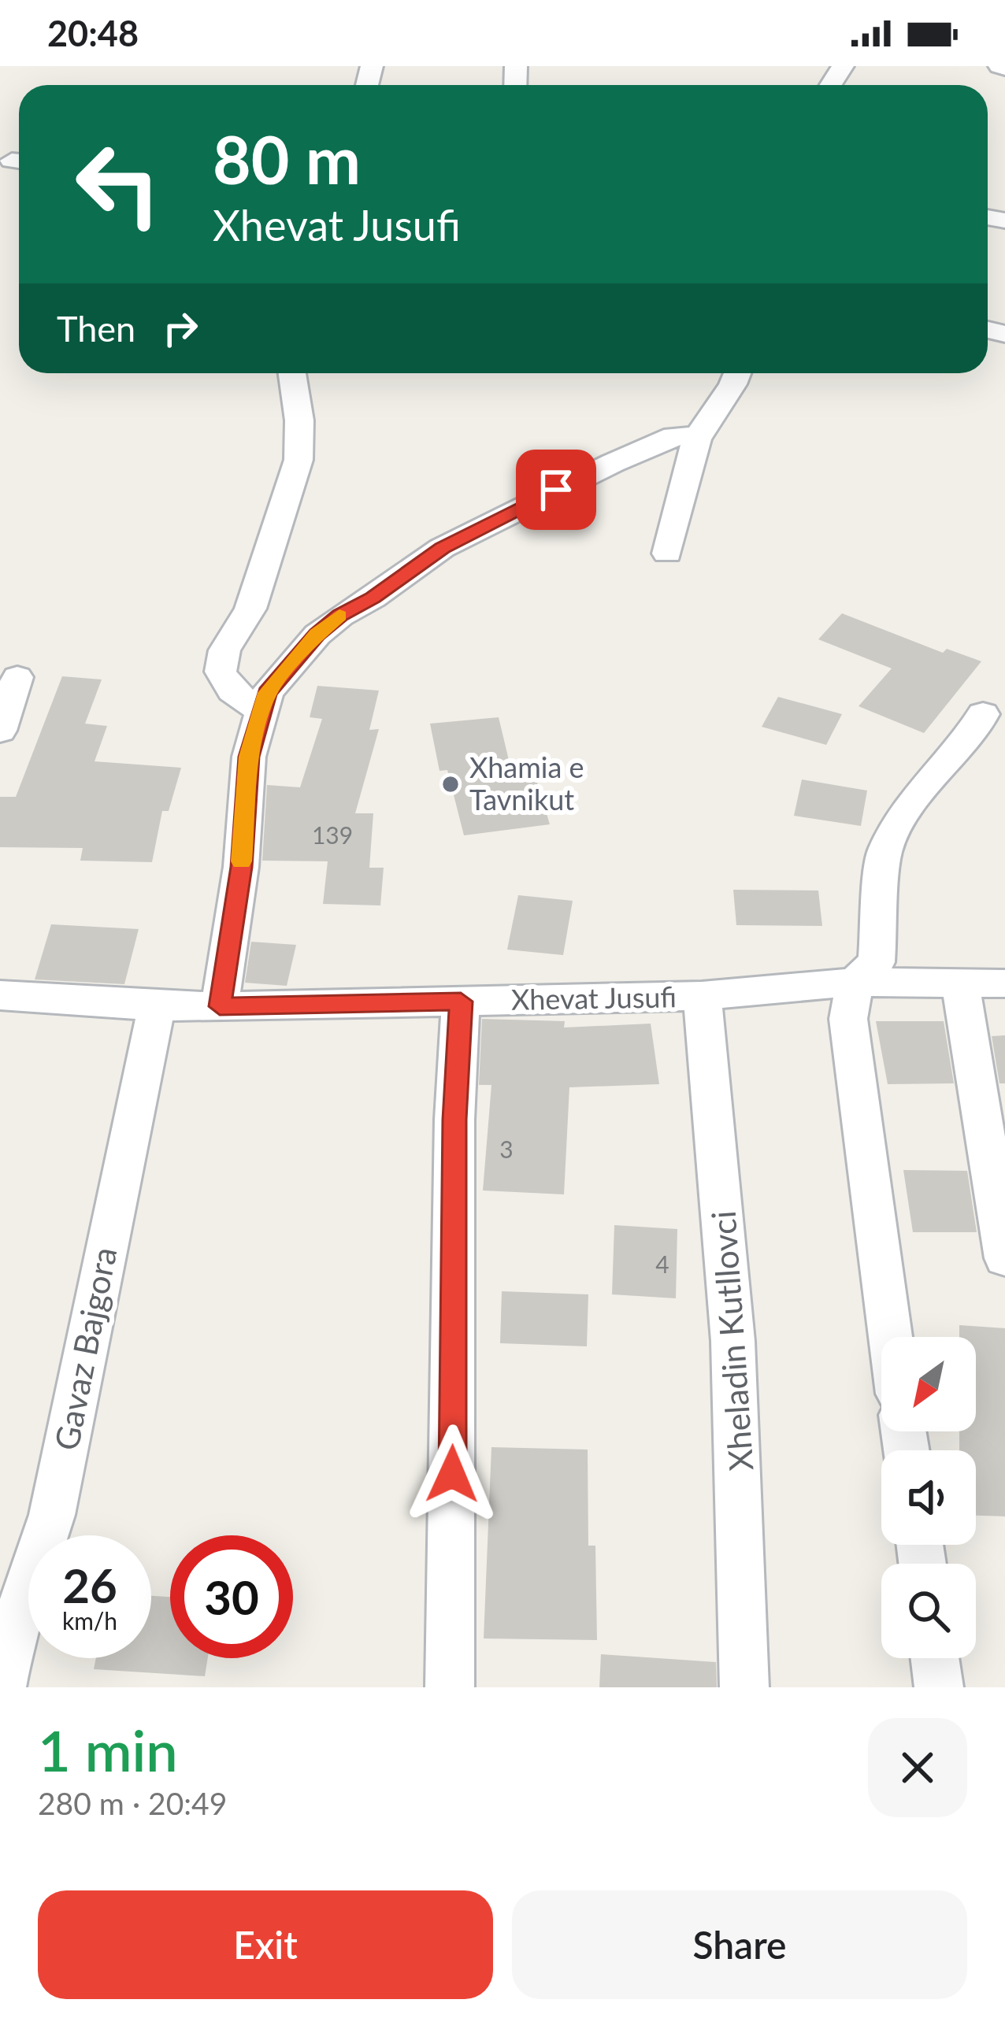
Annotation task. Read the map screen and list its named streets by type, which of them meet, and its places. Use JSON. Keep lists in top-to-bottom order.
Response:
{
  "streets": {
    "street": ["Xhevat Jusufi", "Xheladin Kutllovci", "Gavaz Bajgora"]
  },
  "crossings": [
    ["Xhevat Jusufi", "Xheladin Kutllovci"],
    ["Xhevat Jusufi", "Gavaz Bajgora"]
  ],
  "places": ["Xhamia e Tavnikut"],
  "house_numbers": ["139", "3", "4"],
  "north": "bottom left",
  "page": {
    "status": "20:48",
    "turn": ["80 m", "Xhevat Jusufi"],
    "then": "Then",
    "speed": "26 km/h",
    "limit": "30",
    "heading": ["1 min", "280 m · 20:49"],
    "buttons": ["Exit", "Share"]
  }
}
